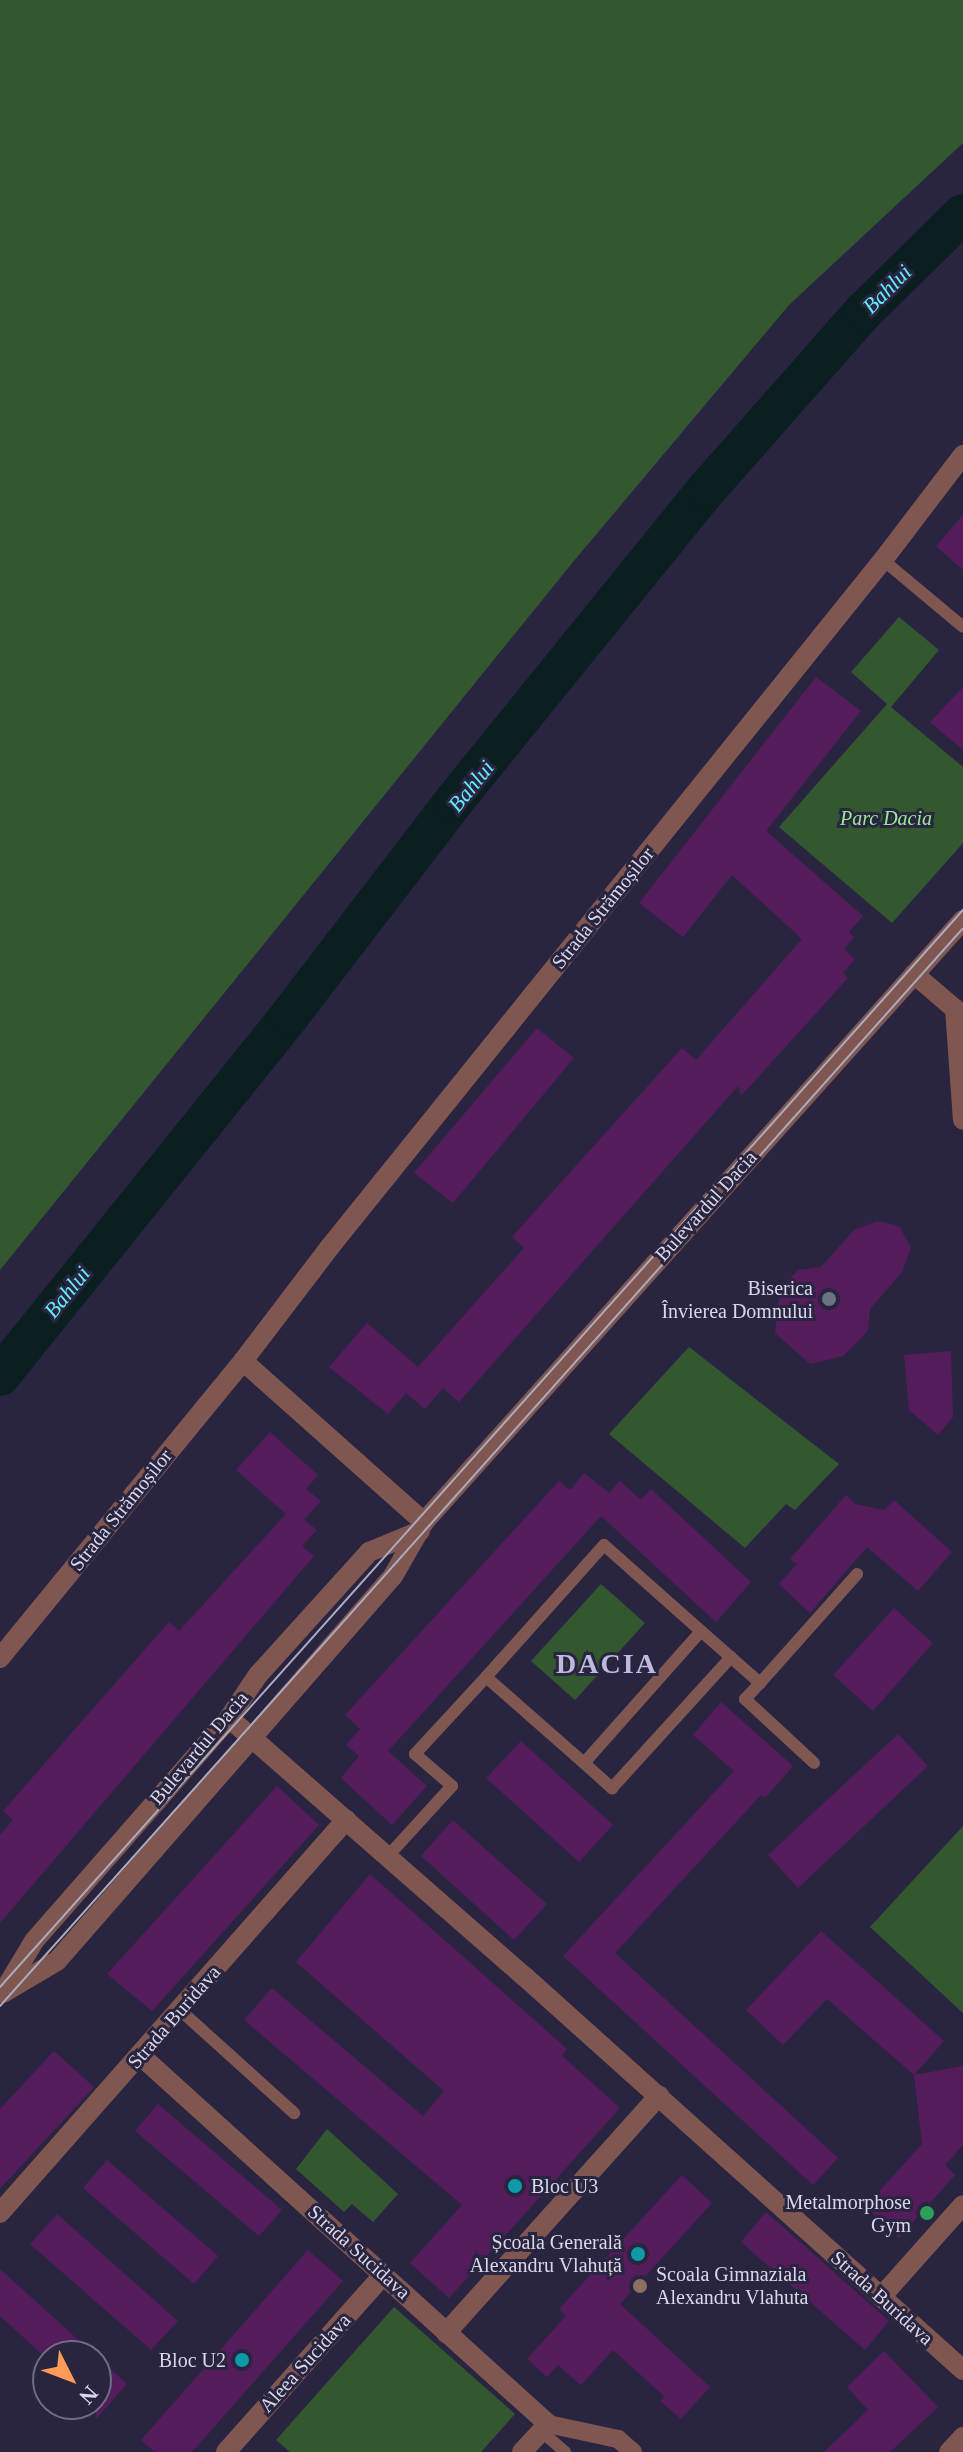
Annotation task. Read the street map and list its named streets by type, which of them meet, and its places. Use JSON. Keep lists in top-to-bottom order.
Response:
{
  "streets": {
    "street": [
      "Strada Strămoșilor",
      "Bulevardul Dacia",
      "Strada Buridava",
      "Strada Sucidava",
      "Aleea Sucidava"
    ]
  },
  "crossings": [
    ["Bulevardul Dacia", "Strada Buridava"],
    ["Strada Buridava", "Strada Sucidava"],
    ["Strada Sucidava", "Aleea Sucidava"]
  ],
  "districts": ["DACIA"],
  "water": ["Bahlui"],
  "parks": ["Parc Dacia"],
  "places": [
    "Biserica Învierea Domnului",
    "Bloc U3",
    "Metalmorphose Gym",
    "Școala Generală Alexandru Vlahuță",
    "Scoala Gimnaziala Alexandru Vlahuta",
    "Bloc U2"
  ],
  "north": "bottom right"
}
